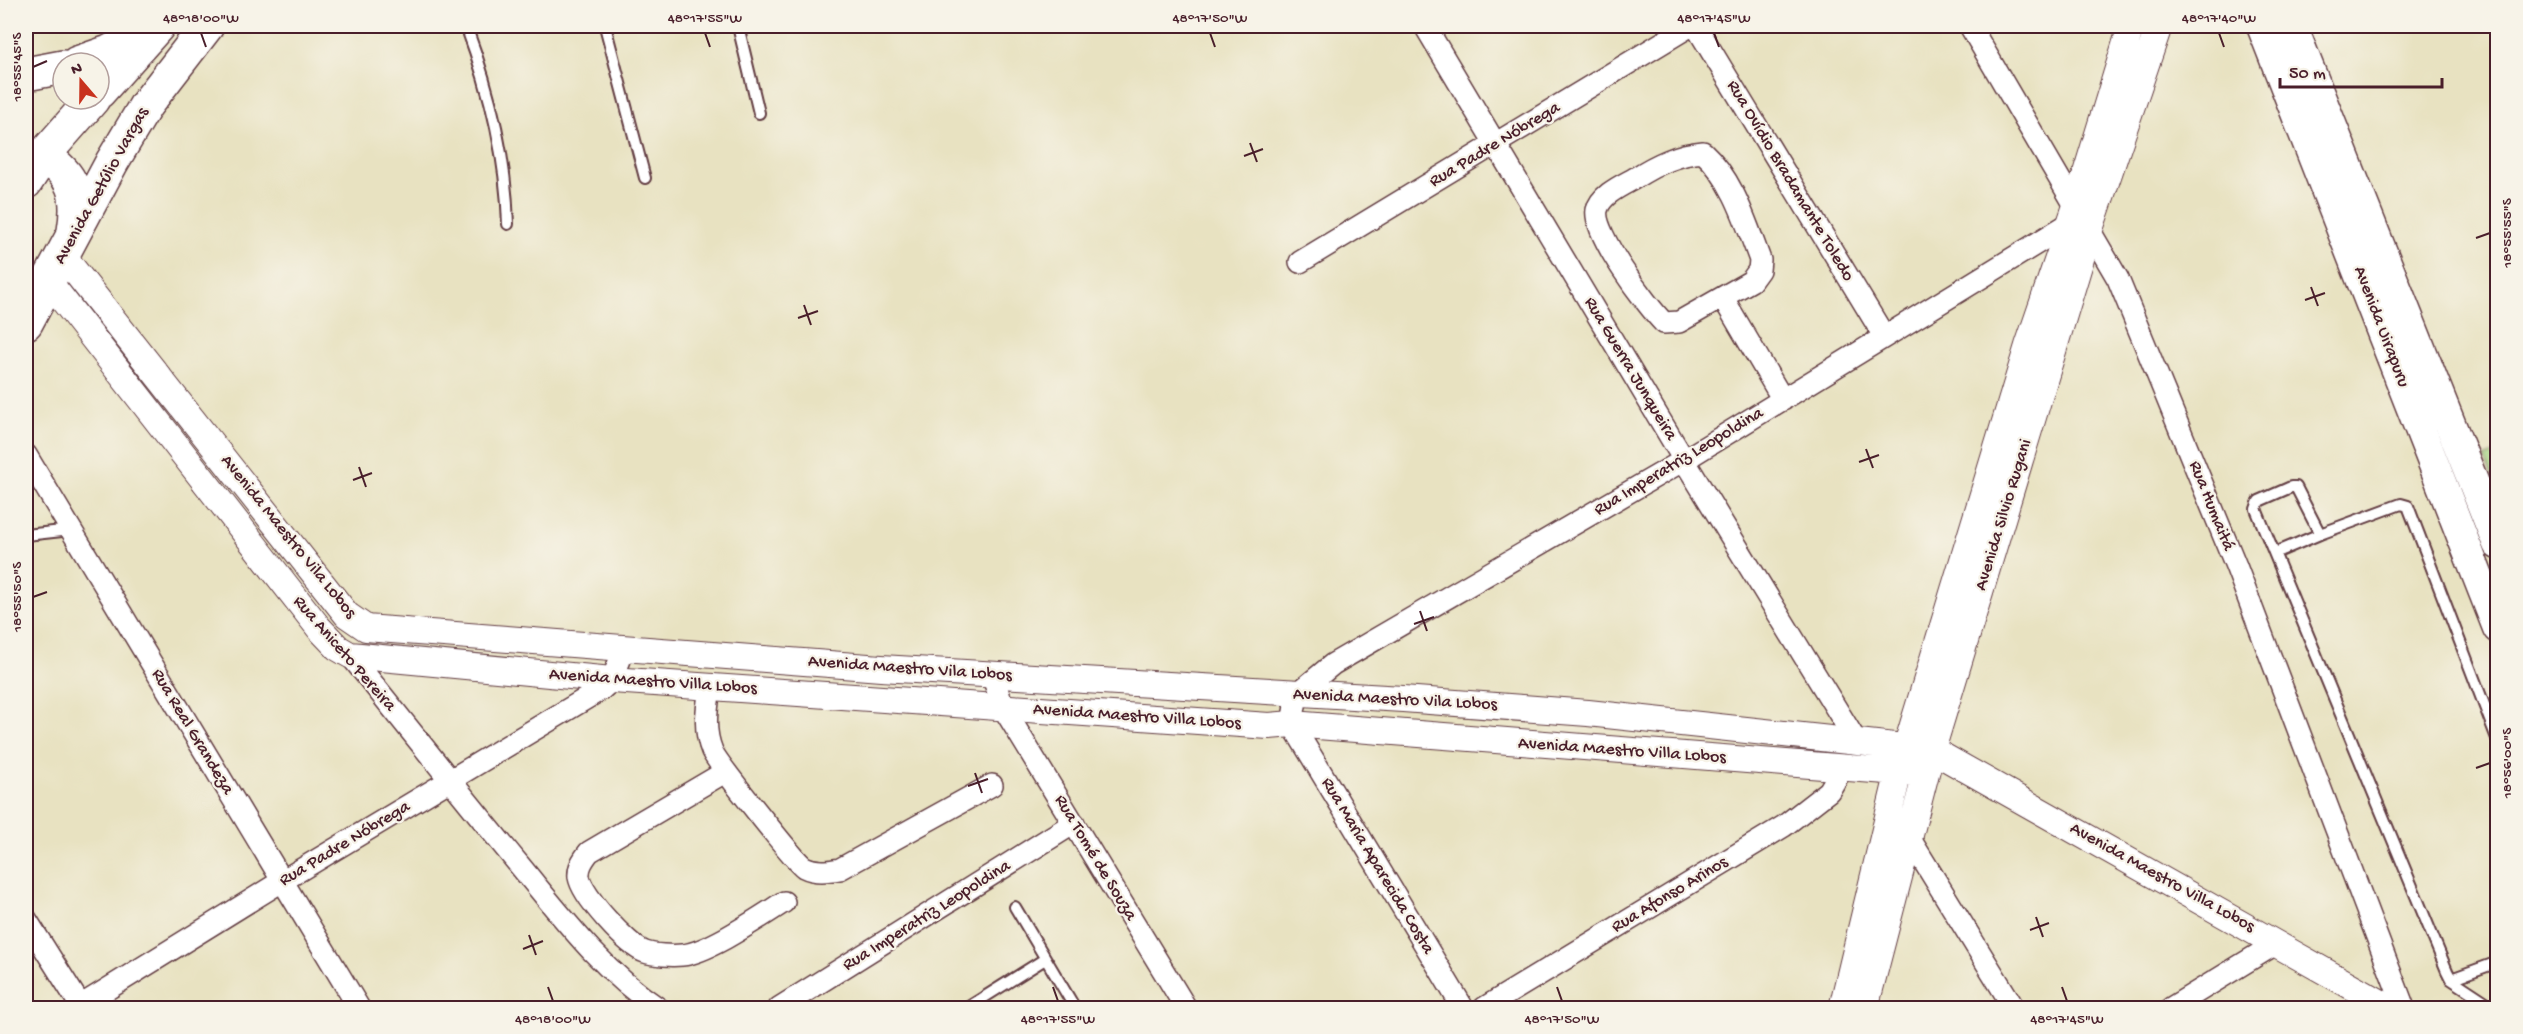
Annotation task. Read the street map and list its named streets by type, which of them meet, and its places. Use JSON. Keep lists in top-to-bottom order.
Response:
{
  "streets": {
    "main road": ["Avenida Getúlio Vargas", "Avenida Uirapuru"],
    "street": [
      "Rua Padre Nóbrega",
      "Rua Ovídio Bradamante Toledo",
      "Rua Guerra Junqueira",
      "Rua Imperatriz Leopoldina",
      "Rua Humaitá",
      "Avenida Silvio Rugani",
      "Avenida Maestro Vila Lobos",
      "Rua Aniceto Pereira",
      "Avenida Maestro Villa Lobos",
      "Rua Real Grandeza",
      "Rua Tomé de Souza",
      "Rua Maria Aparecida Costa",
      "Rua Afonso Arinos"
    ]
  },
  "crossings": [
    ["Rua Padre Nóbrega", "Rua Guerra Junqueira"],
    ["Rua Padre Nóbrega", "Rua Aniceto Pereira"],
    ["Rua Padre Nóbrega", "Avenida Maestro Villa Lobos"],
    ["Rua Padre Nóbrega", "Rua Real Grandeza"],
    ["Rua Ovídio Bradamante Toledo", "Rua Imperatriz Leopoldina"],
    ["Avenida Getúlio Vargas", "Avenida Maestro Vila Lobos"],
    ["Avenida Getúlio Vargas", "Rua Aniceto Pereira"],
    ["Rua Guerra Junqueira", "Rua Imperatriz Leopoldina"],
    ["Rua Guerra Junqueira", "Avenida Maestro Vila Lobos"],
    ["Rua Imperatriz Leopoldina", "Rua Humaitá"],
    ["Rua Imperatriz Leopoldina", "Avenida Silvio Rugani"],
    ["Rua Imperatriz Leopoldina", "Avenida Maestro Vila Lobos"],
    ["Rua Imperatriz Leopoldina", "Rua Tomé de Souza"],
    ["Rua Humaitá", "Avenida Silvio Rugani"],
    ["Avenida Silvio Rugani", "Avenida Maestro Vila Lobos"],
    ["Avenida Silvio Rugani", "Avenida Maestro Villa Lobos"],
    ["Avenida Maestro Vila Lobos", "Rua Aniceto Pereira"],
    ["Avenida Maestro Vila Lobos", "Avenida Maestro Villa Lobos"],
    ["Avenida Maestro Vila Lobos", "Rua Tomé de Souza"],
    ["Rua Aniceto Pereira", "Avenida Maestro Villa Lobos"],
    ["Avenida Maestro Villa Lobos", "Rua Tomé de Souza"],
    ["Avenida Maestro Villa Lobos", "Rua Maria Aparecida Costa"],
    ["Avenida Maestro Villa Lobos", "Rua Afonso Arinos"]
  ],
  "scale_bar": "50 m",
  "north": "top",
  "coordinates": [
    "48°18'00\"W",
    "48°17'55\"W",
    "48°17'50\"W",
    "48°17'45\"W",
    "48°17'40\"W",
    "18°55'45\"S",
    "18°55'55\"S",
    "18°55'50\"S",
    "18°56'00\"S"
  ]
}
